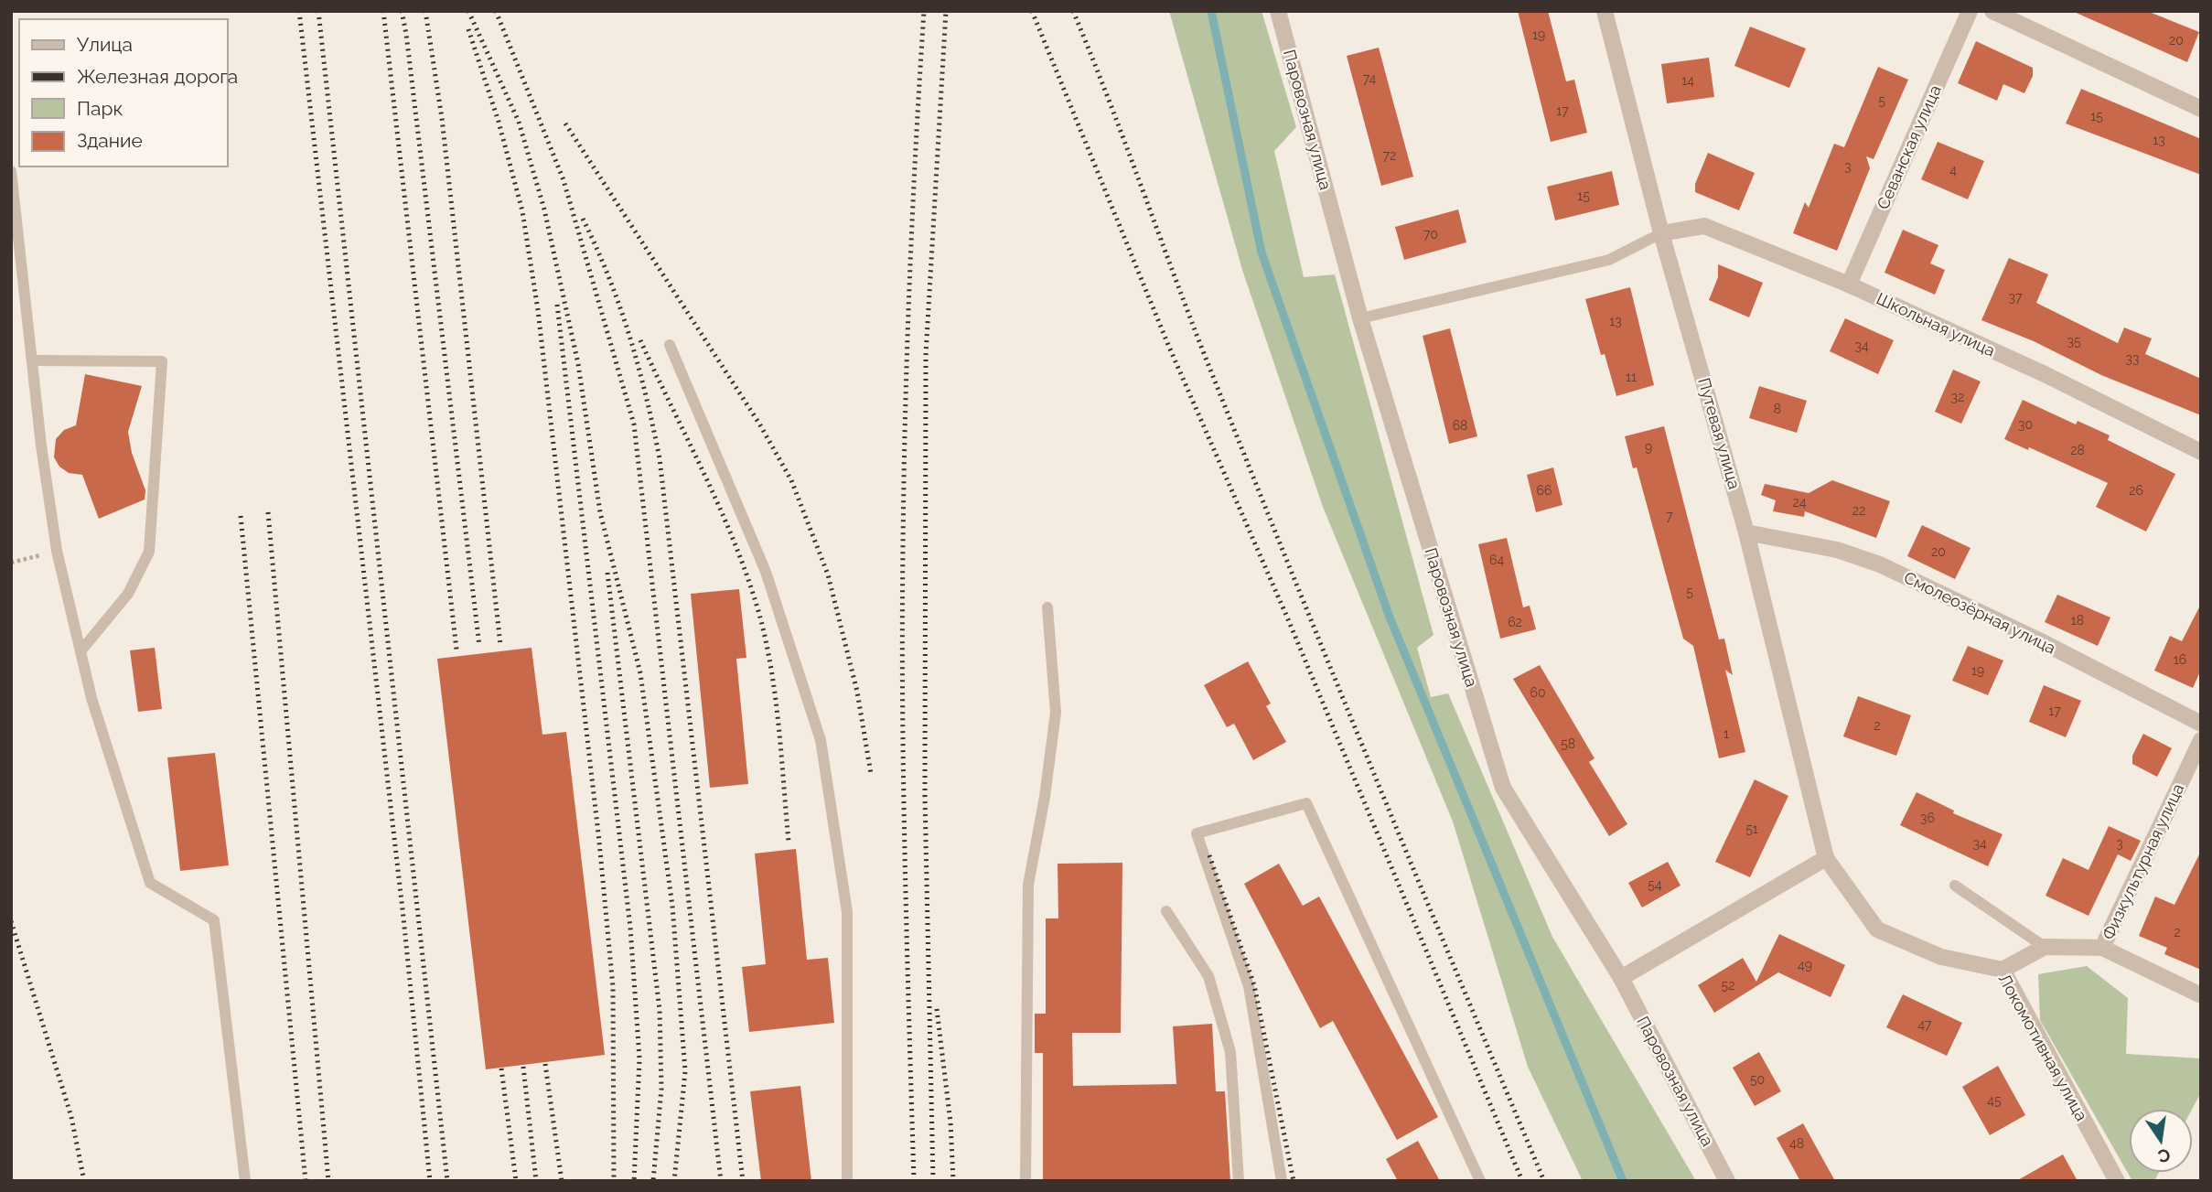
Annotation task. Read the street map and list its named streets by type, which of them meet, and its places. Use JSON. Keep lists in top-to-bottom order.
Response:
{
  "streets": {
    "street": [
      "Паровозная улица",
      "Севанская улица",
      "Школьная улица",
      "Путевая улица",
      "Смолеозёрная улица",
      "Физкультурная улица",
      "Локомотивная улица"
    ]
  },
  "crossings": [
    ["Севанская улица", "Школьная улица"],
    ["Школьная улица", "Путевая улица"],
    ["Путевая улица", "Смолеозёрная улица"],
    ["Путевая улица", "Локомотивная улица"]
  ],
  "house_numbers": [
    "19",
    "20",
    "74",
    "14",
    "5",
    "17",
    "15",
    "13",
    "72",
    "3",
    "4",
    "15",
    "70",
    "37",
    "13",
    "35",
    "34",
    "33",
    "11",
    "32",
    "8",
    "30",
    "68",
    "9",
    "28",
    "66",
    "26",
    "24",
    "22",
    "7",
    "20",
    "64",
    "5",
    "18",
    "62",
    "16",
    "19",
    "60",
    "17",
    "2",
    "1",
    "58",
    "36",
    "51",
    "34",
    "3",
    "54",
    "2",
    "49",
    "52",
    "47",
    "50",
    "45",
    "48"
  ],
  "legend": [
    "Улица",
    "Железная дорога",
    "Парк",
    "Здание"
  ],
  "north": "bottom"
}
